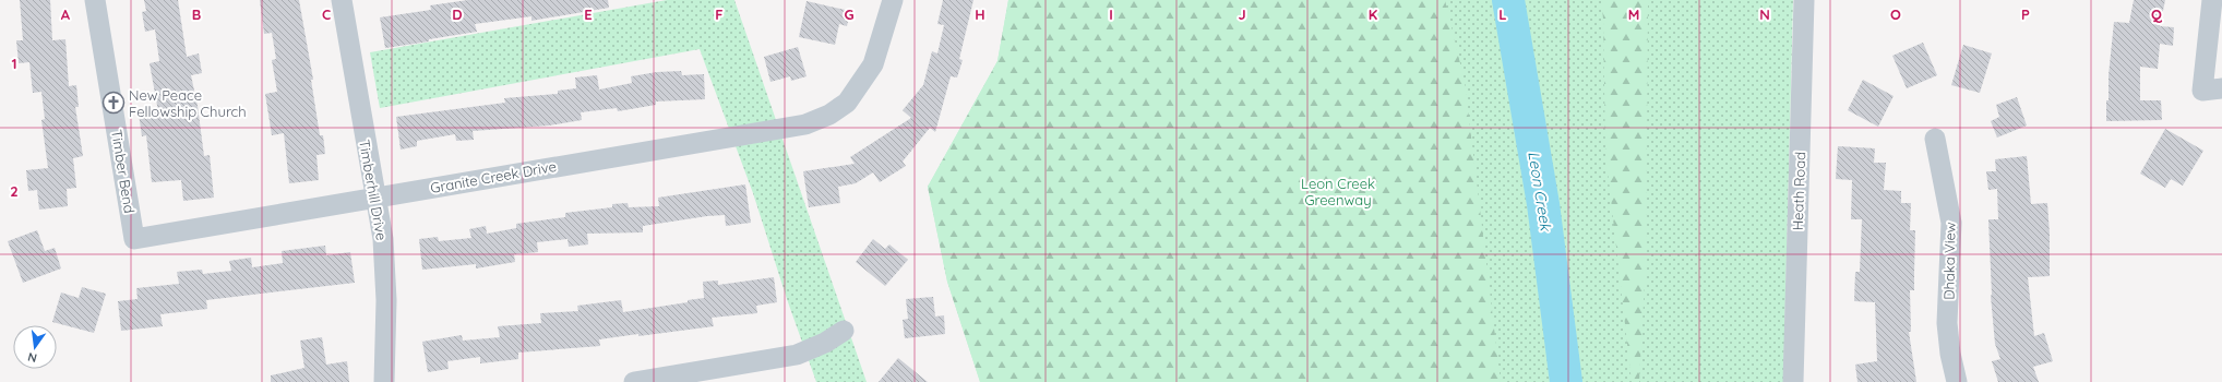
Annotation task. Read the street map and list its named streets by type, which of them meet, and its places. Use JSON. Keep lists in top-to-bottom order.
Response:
{
  "streets": {
    "street": [
      "Timber Bend",
      "Granite Creek Drive",
      "Timberhill Drive",
      "Heath Road",
      "Dhaka View"
    ]
  },
  "crossings": [
    ["Timber Bend", "Granite Creek Drive"],
    ["Granite Creek Drive", "Timberhill Drive"]
  ],
  "water": ["Leon Creek"],
  "parks": ["Leon Creek Greenway"],
  "places": {
    "church": ["New Peace Fellowship Church"]
  },
  "north": "bottom",
  "grid": {
    "columns": [
      "A",
      "B",
      "C",
      "D",
      "E",
      "F",
      "G",
      "H",
      "I",
      "J",
      "K",
      "L",
      "M",
      "N",
      "O",
      "P",
      "Q"
    ],
    "rows": ["1", "2"]
  }
}
